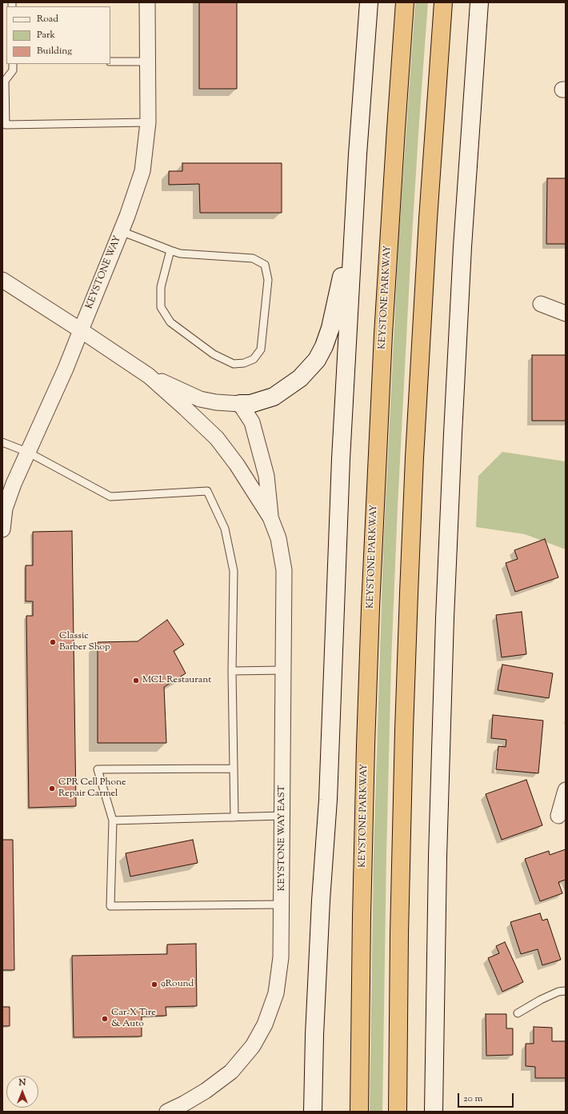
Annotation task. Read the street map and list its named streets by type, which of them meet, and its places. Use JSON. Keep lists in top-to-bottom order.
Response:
{
  "streets": {
    "highway": ["KEYSTONE PARKWAY"],
    "street": ["KEYSTONE WAY", "KEYSTONE WAY EAST"]
  },
  "crossings": [
    ["KEYSTONE WAY", "KEYSTONE WAY EAST"]
  ],
  "places": [
    "Classic Barber Shop",
    "MCL Restaurant",
    "CPR Cell Phone Repair Carmel",
    "9Round",
    "Car-X Tire & Auto"
  ],
  "legend": ["Road", "Park", "Building"],
  "scale_bar": "20 m",
  "north": "top"
}
